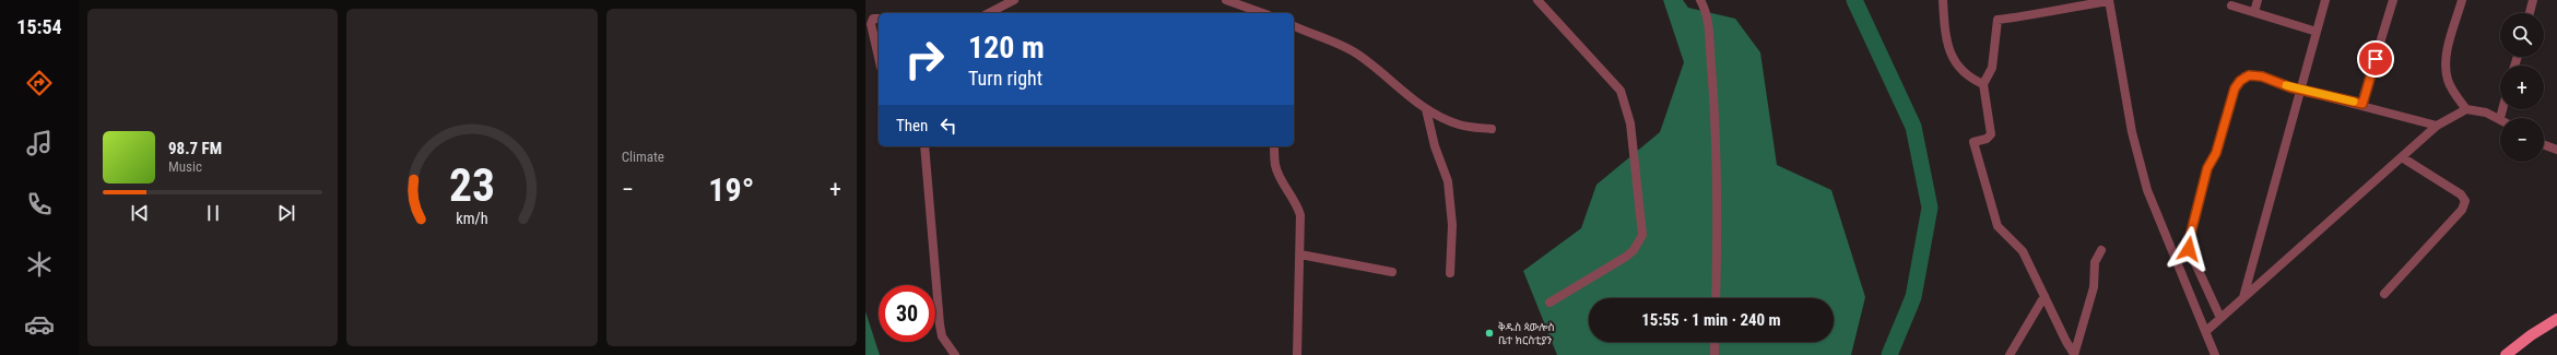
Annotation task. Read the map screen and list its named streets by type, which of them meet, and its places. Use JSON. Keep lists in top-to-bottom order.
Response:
{
  "places": ["ቅዱስ ጳውሎስ ቤተ ክርስቲያን"],
  "page": {
    "tabs": "15:54",
    "tile": "Climate",
    "map_buttons": ["+", "−"],
    "turn": ["120 m", "Turn right"],
    "then": "Then",
    "song": ["98.7 FM", "Music"],
    "heat": ["−", "19°", "+"],
    "limit": "30",
    "trip": "15:55 · 1 min · 240 m",
    "gauge": ["23", "km/h"]
  }
}
